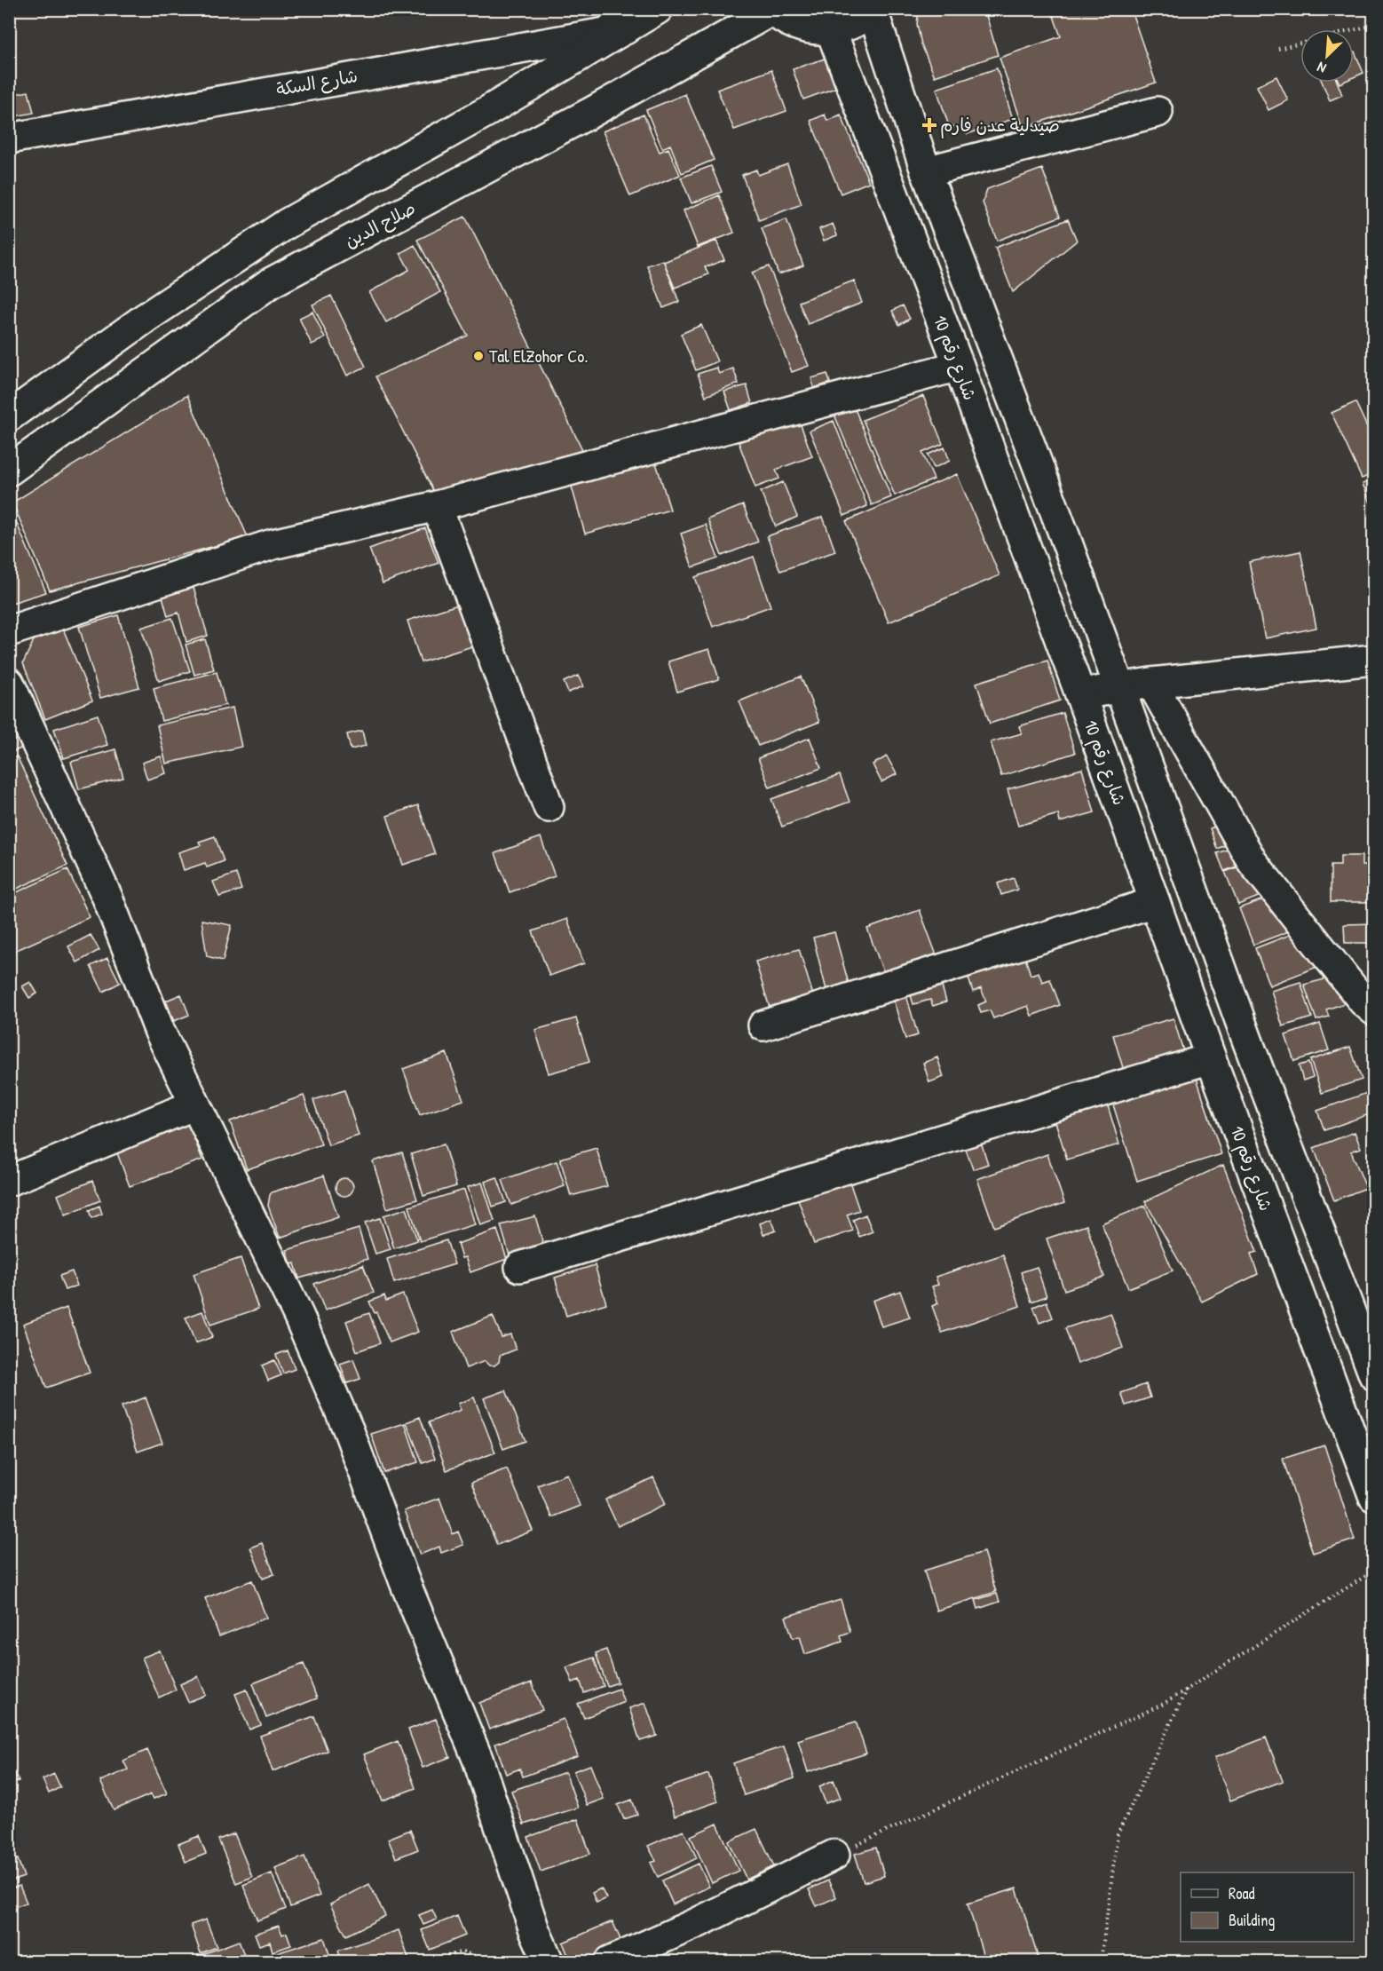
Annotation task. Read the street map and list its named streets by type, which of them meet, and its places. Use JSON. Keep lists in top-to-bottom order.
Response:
{
  "streets": {
    "main road": ["شارع السكة", "صلاح الدين", "شارع رقم 10"]
  },
  "places": {
    "health": ["صيدلية عدن فارم"],
    "other": ["Tal ElZohor Co."]
  },
  "legend": ["Road", "Building"],
  "north": "bottom left"
}
